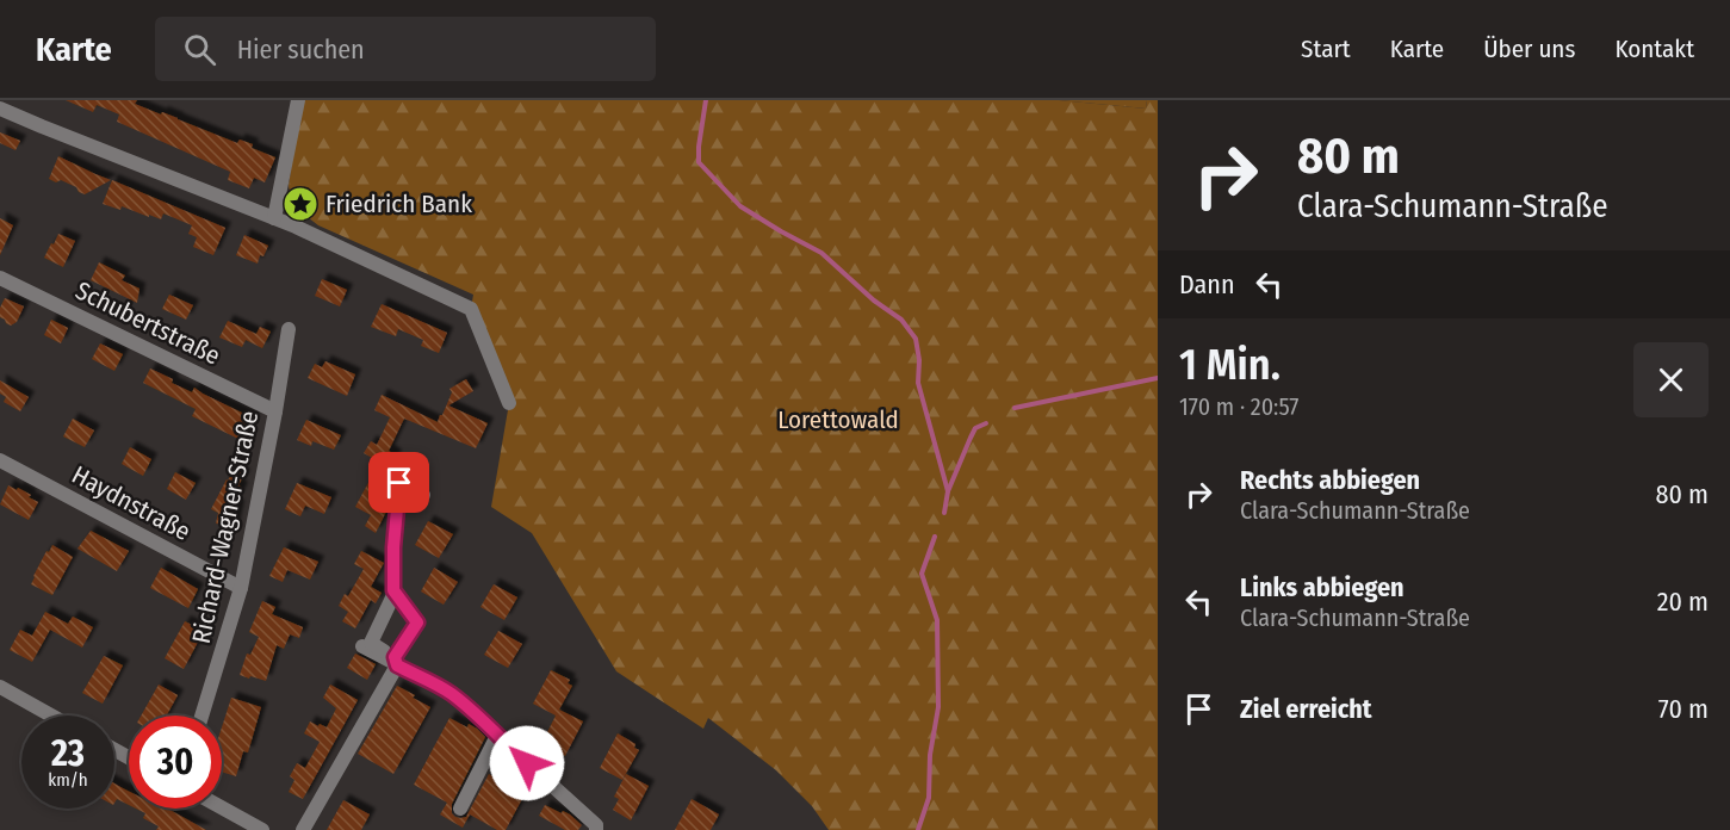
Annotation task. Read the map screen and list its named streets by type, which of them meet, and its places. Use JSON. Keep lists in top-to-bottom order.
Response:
{
  "streets": {
    "street": ["Schubertstraße", "Haydnstraße", "Richard-Wagner-Straße"]
  },
  "crossings": [
    ["Schubertstraße", "Richard-Wagner-Straße"],
    ["Haydnstraße", "Richard-Wagner-Straße"]
  ],
  "parks": ["Lorettowald"],
  "places": {
    "place": ["Friedrich Bank"]
  },
  "page": {
    "header": "Karte",
    "search": "Hier suchen",
    "nav": [
      "Start",
      "Karte",
      "Über uns",
      "Kontakt"
    ],
    "turn": ["80 m", "Clara-Schumann-Straße"],
    "then": "Dann",
    "heading": ["1 Min.", "170 m · 20:57"],
    "list": [
      {
        "name": "Rechts abbiegen",
        "note": "Clara-Schumann-Straße",
        "value": "80 m"
      },
      {
        "name": "Links abbiegen",
        "note": "Clara-Schumann-Straße",
        "value": "20 m"
      },
      {
        "name": "Ziel erreicht",
        "value": "70 m"
      }
    ],
    "speed": "23 km/h",
    "limit": "30"
  }
}
